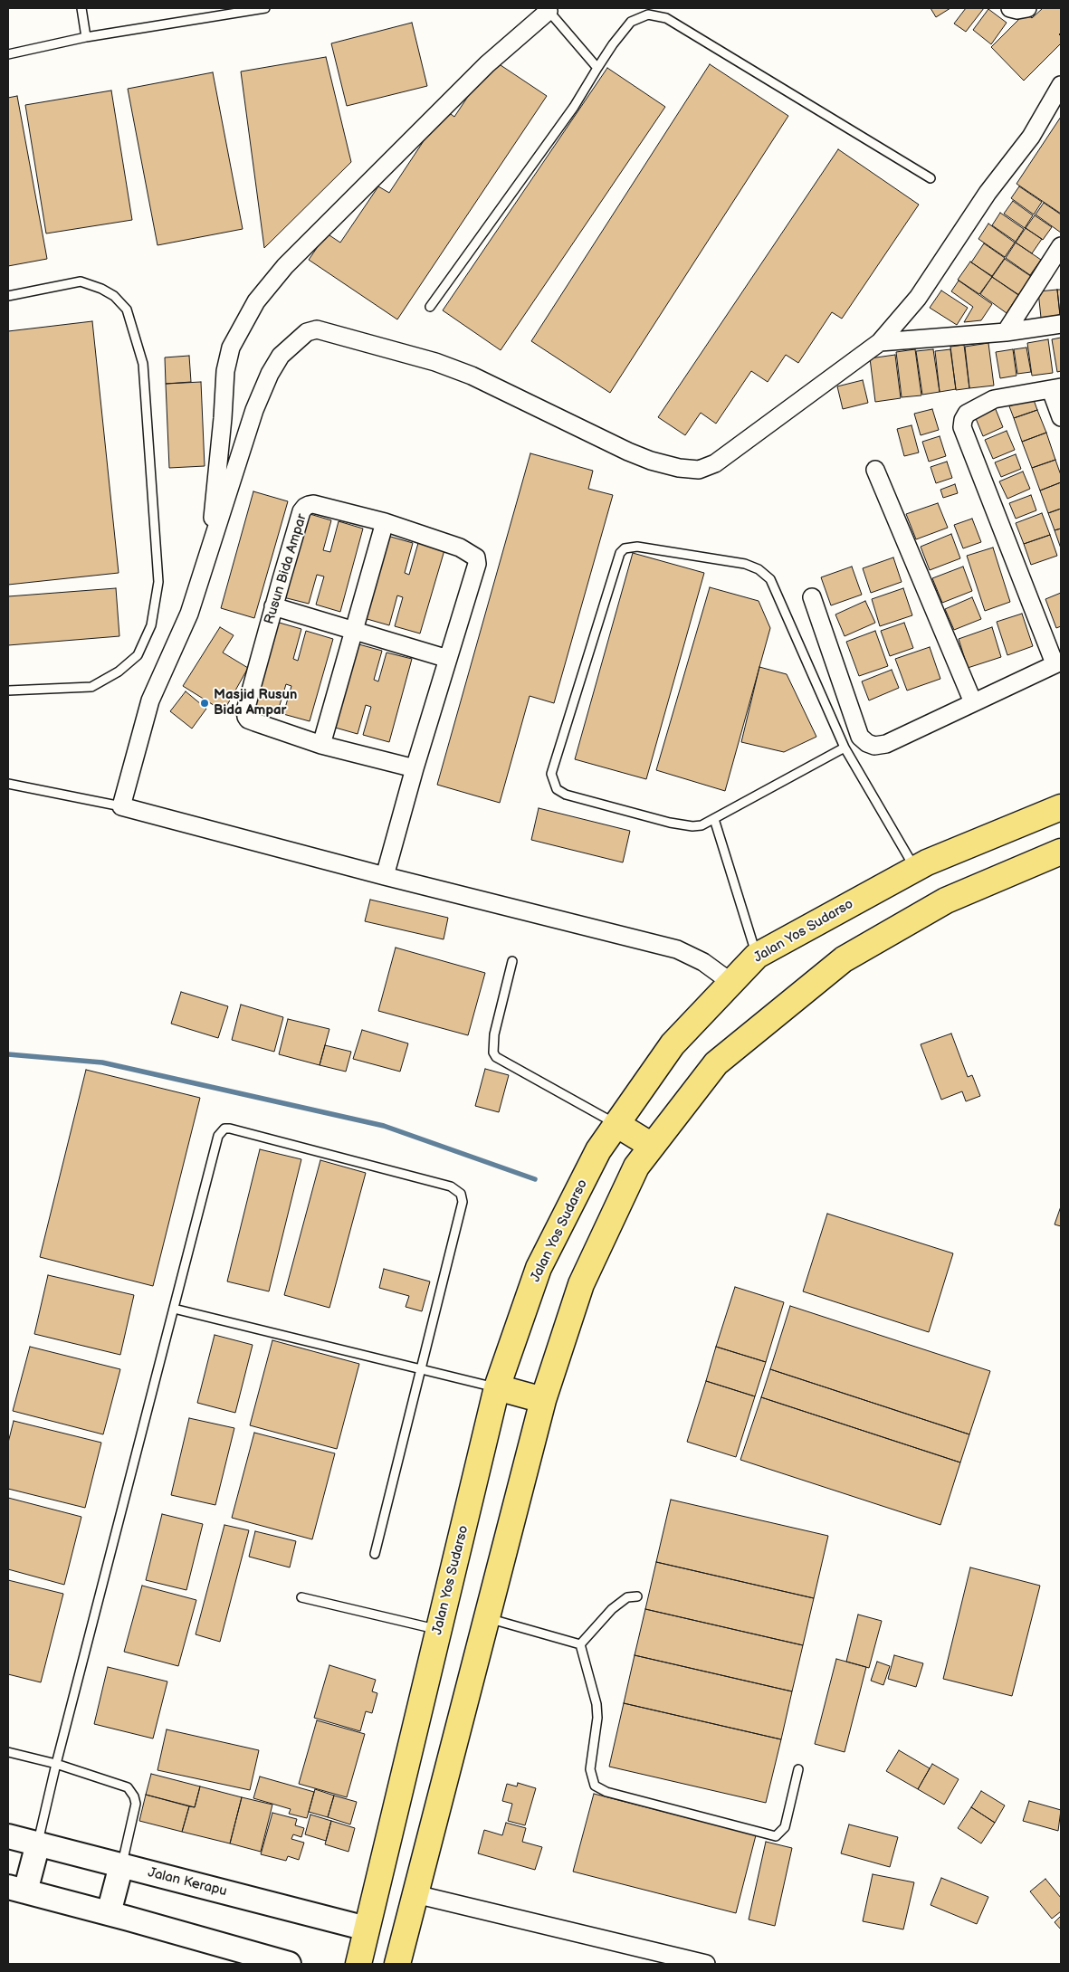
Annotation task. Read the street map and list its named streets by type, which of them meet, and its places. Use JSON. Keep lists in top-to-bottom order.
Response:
{
  "streets": {
    "main road": ["Jalan Yos Sudarso"],
    "street": ["Rusun Bida Ampar", "Jalan Kerapu"]
  },
  "crossings": [
    ["Jalan Yos Sudarso", "Jalan Kerapu"]
  ],
  "places": ["Masjid Rusun Bida Ampar"]
}
